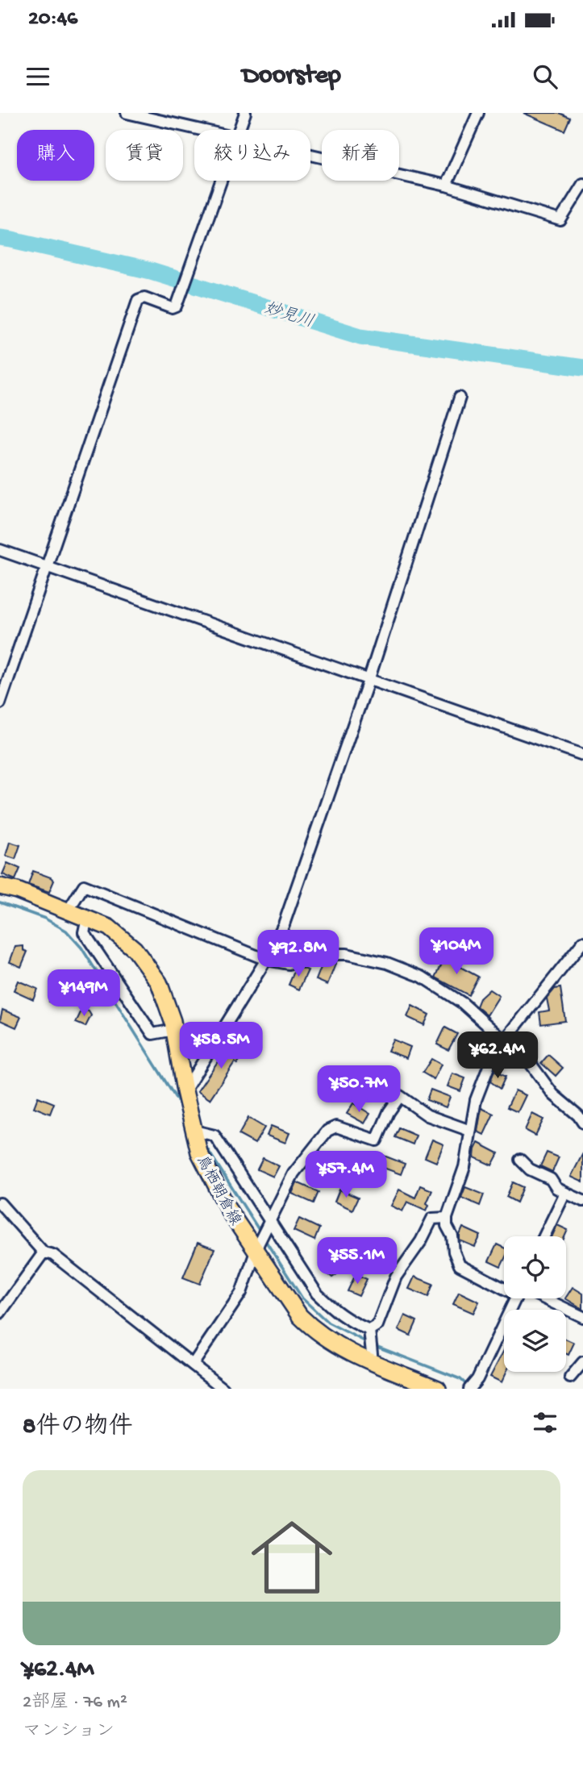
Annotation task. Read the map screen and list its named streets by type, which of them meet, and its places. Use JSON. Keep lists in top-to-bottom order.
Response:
{
  "streets": {
    "main road": ["鳥栖朝倉線"]
  },
  "water": ["妙見川"],
  "page": {
    "status": "20:46",
    "header": "Doorstep",
    "chip": [
      "購入",
      "賃貸",
      "絞り込み",
      "新着"
    ],
    "price": [
      "¥104M",
      "¥92.8M",
      "¥149M",
      "¥58.5M",
      "¥62.4M",
      "¥50.7M",
      "¥57.4M",
      "¥55.1M"
    ],
    "heading": "8件の物件",
    "list": [
      {
        "name": "¥62.4M",
        "note": "2部屋 · 76 m² · マンション"
      }
    ]
  }
}
